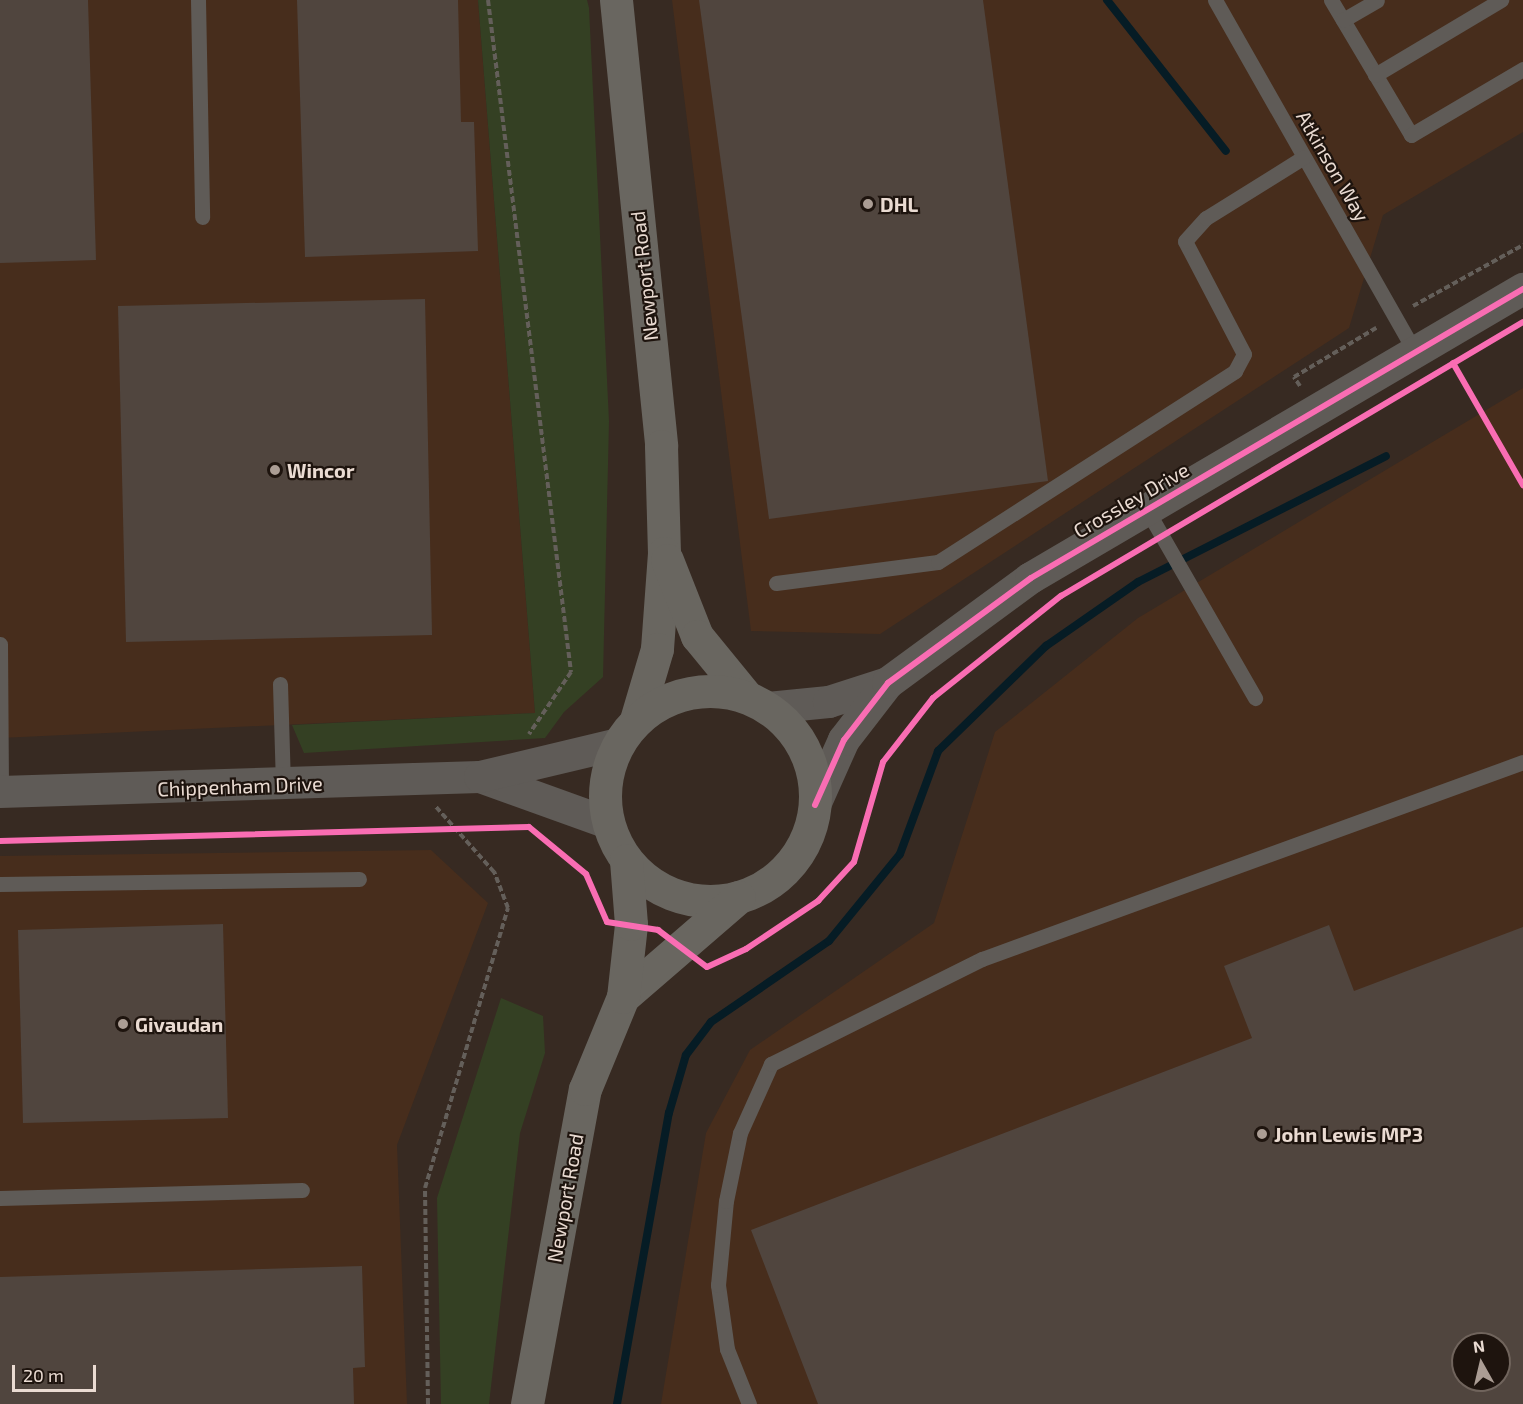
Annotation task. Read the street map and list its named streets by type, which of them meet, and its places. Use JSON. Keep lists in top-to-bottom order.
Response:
{
  "streets": {
    "street": ["Newport Road", "Crossley Drive", "Chippenham Drive"],
    "lane": ["Atkinson Way"]
  },
  "crossings": [
    ["Atkinson Way", "Crossley Drive"],
    ["Newport Road", "Crossley Drive"],
    ["Newport Road", "Chippenham Drive"],
    ["Crossley Drive", "Chippenham Drive"]
  ],
  "places": [
    "DHL",
    "Wincor",
    "Givaudan",
    "John Lewis MP3"
  ],
  "scale_bar": "20 m",
  "north": "top"
}
